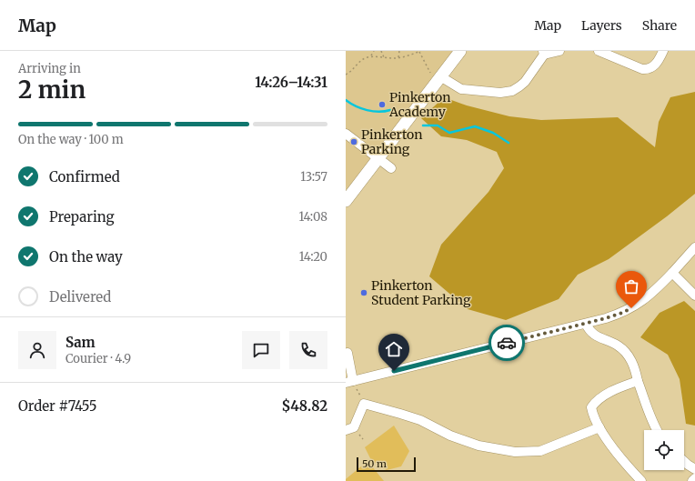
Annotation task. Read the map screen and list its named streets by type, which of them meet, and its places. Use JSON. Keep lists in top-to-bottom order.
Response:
{
  "places": ["Pinkerton Academy", "Pinkerton Parking", "Pinkerton Student Parking"],
  "scale_bar": "50 m",
  "page": {
    "header": "Map",
    "nav": ["Map", "Layers", "Share"],
    "heading": ["2 min", "Arriving in", "14:26–14:31"],
    "panel": [
      "Sam",
      "Courier · 4.9",
      "Order #7455",
      "$48.82"
    ],
    "bar": "On the way · 100 m",
    "list": [
      ["Confirmed", "13:57"],
      ["Preparing", "14:08"],
      ["On the way", "14:20"],
      "Delivered"
    ],
    "scale": "50 m"
  }
}
